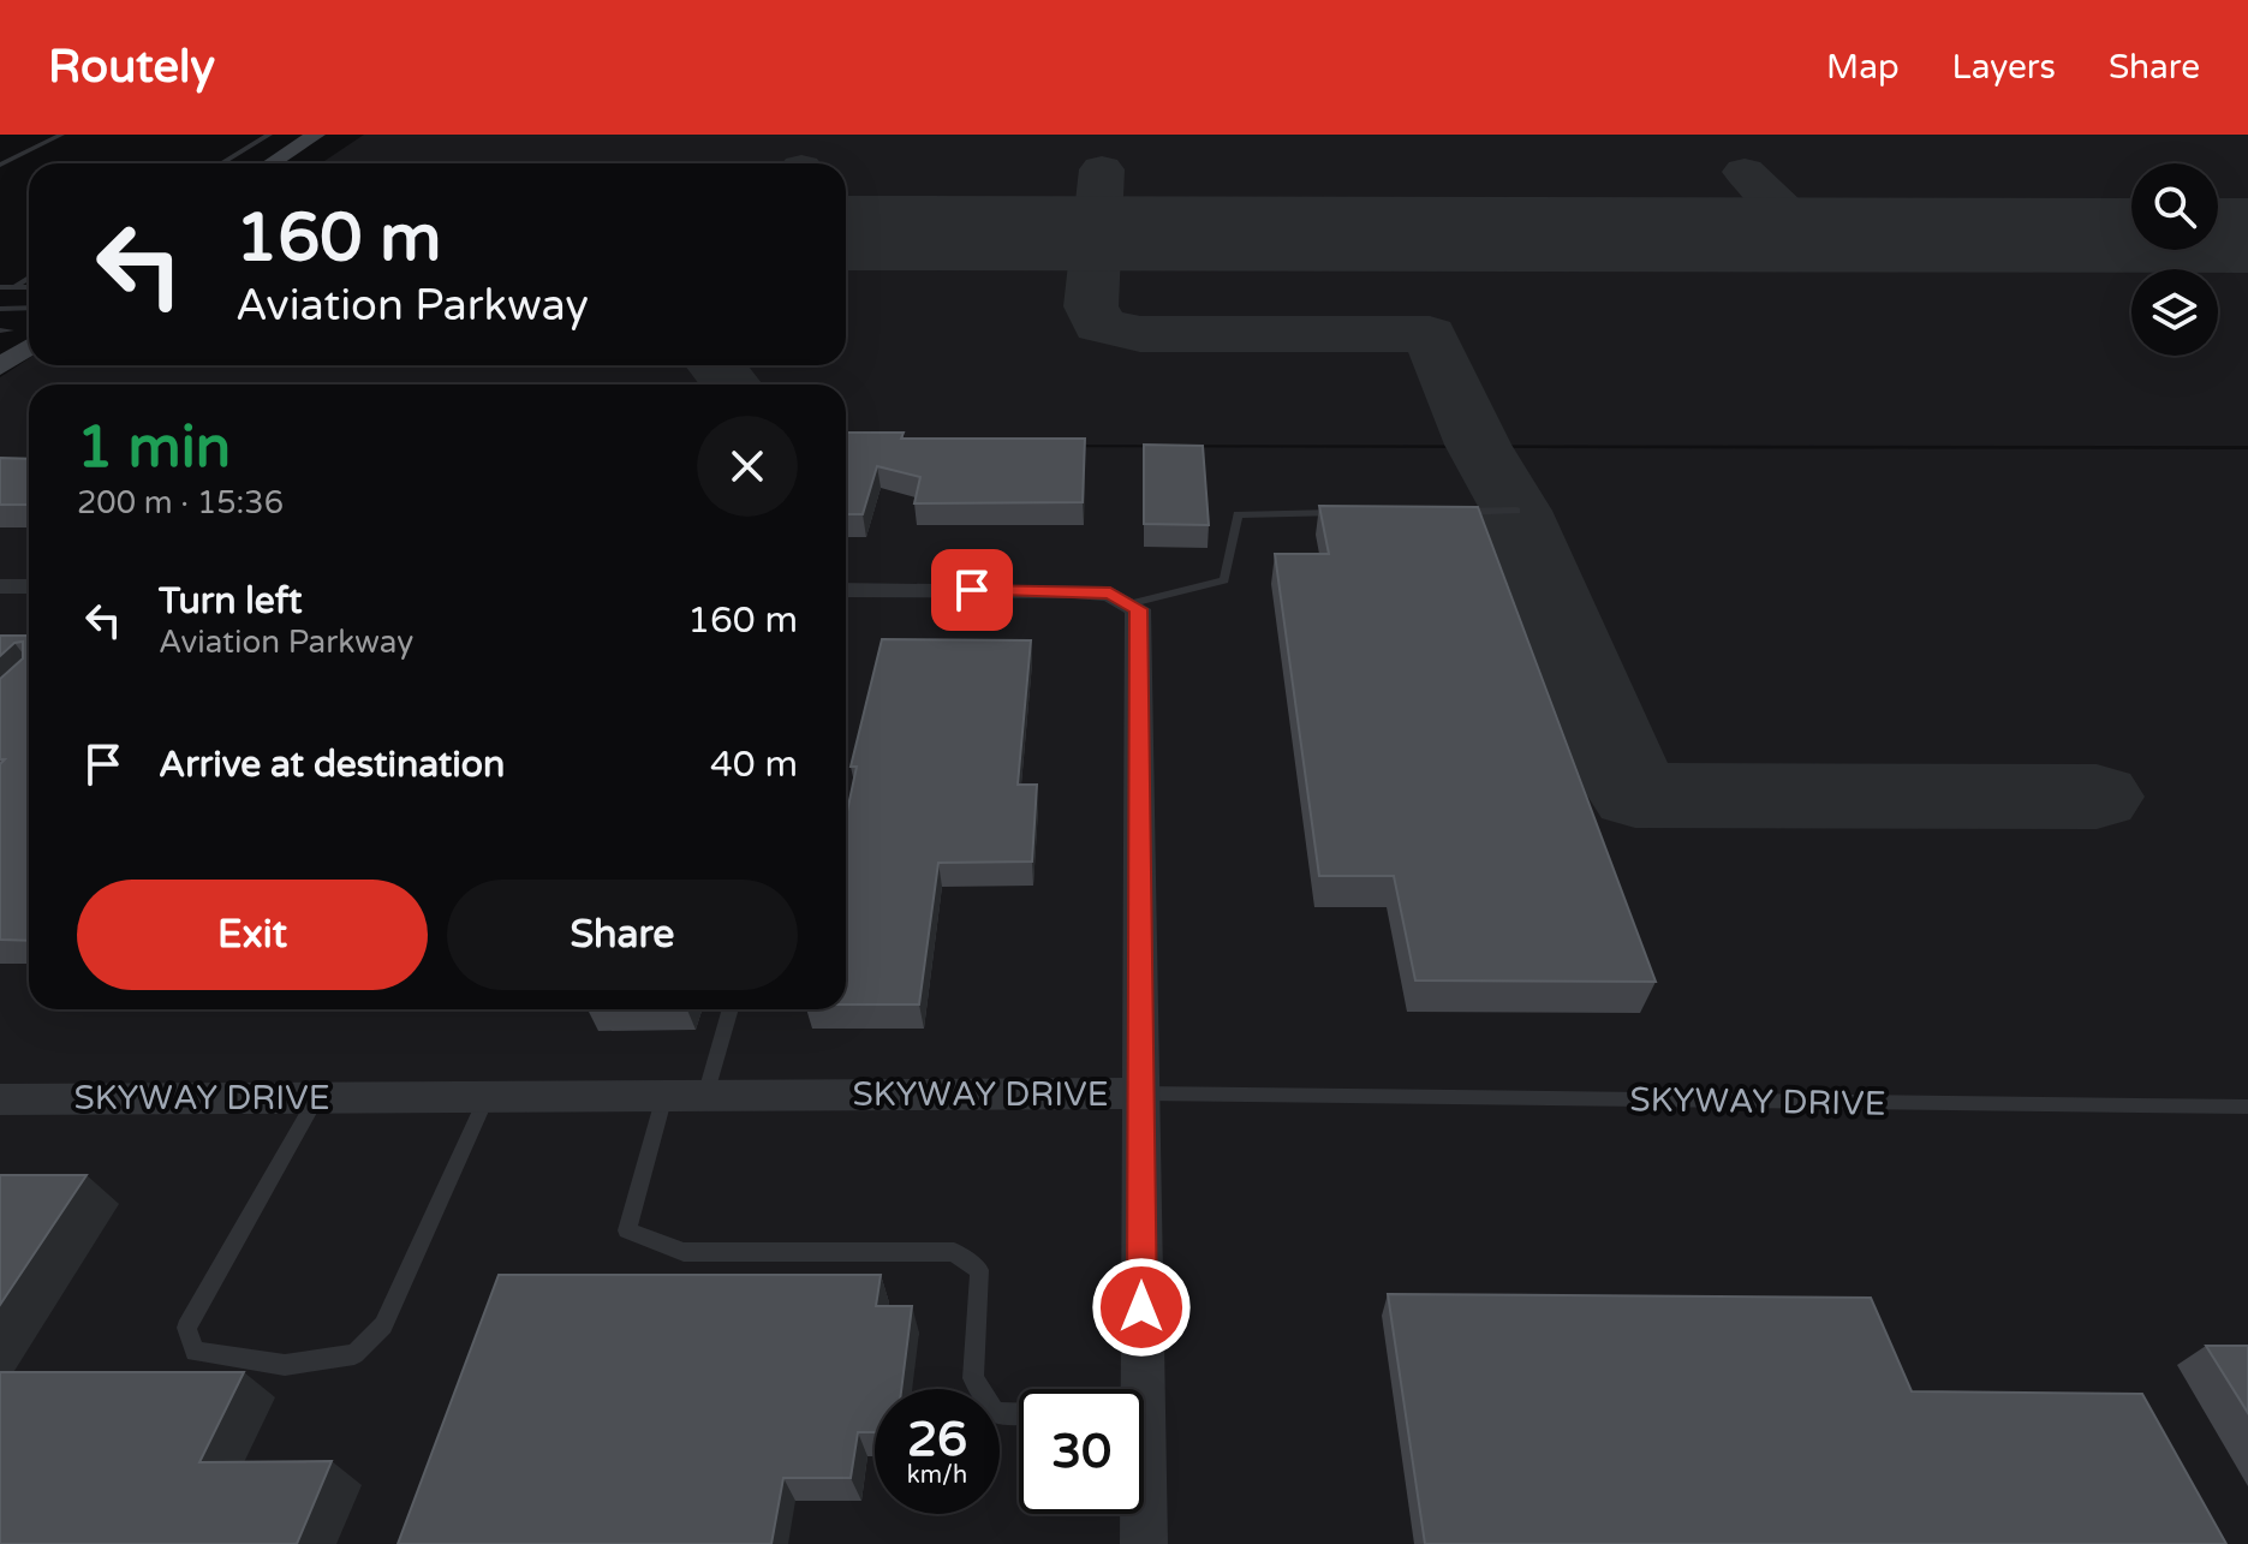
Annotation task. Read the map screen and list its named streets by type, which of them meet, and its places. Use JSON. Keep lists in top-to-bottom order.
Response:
{
  "streets": {
    "street": ["SKYWAY DRIVE"]
  },
  "page": {
    "header": "Routely",
    "nav": ["Map", "Layers", "Share"],
    "turn": ["160 m", "Aviation Parkway"],
    "heading": ["1 min", "200 m · 15:36"],
    "list": [
      {
        "name": "Turn left",
        "note": "Aviation Parkway",
        "value": "160 m"
      },
      {
        "name": "Arrive at destination",
        "value": "40 m"
      }
    ],
    "buttons": ["Exit", "Share"],
    "speed": "26 km/h",
    "limit": "30"
  }
}
